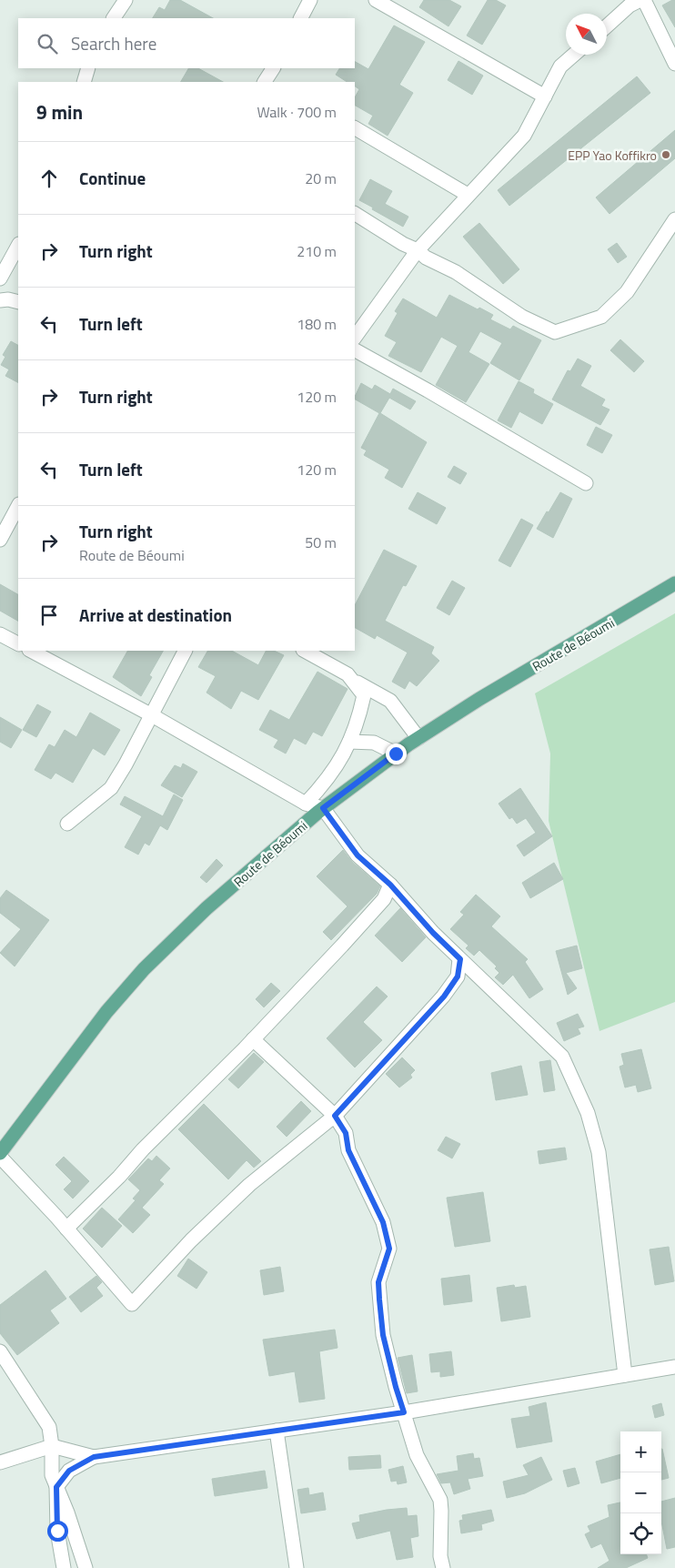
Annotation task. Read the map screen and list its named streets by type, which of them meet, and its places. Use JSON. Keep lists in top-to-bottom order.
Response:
{
  "streets": {
    "main road": ["Route de Béoumi"]
  },
  "places": ["EPP Yao Koffikro"],
  "north": "top left",
  "page": {
    "search": "Search here",
    "heading": ["9 min", "Walk · 700 m"],
    "list": [
      ["Continue", "20 m"],
      ["Turn right", "210 m"],
      ["Turn left", "180 m"],
      ["Turn right", "120 m"],
      ["Turn left", "120 m"],
      ["Turn right", "Route de Béoumi", "50 m"],
      "Arrive at destination"
    ],
    "map_buttons": ["+", "−"]
  }
}
